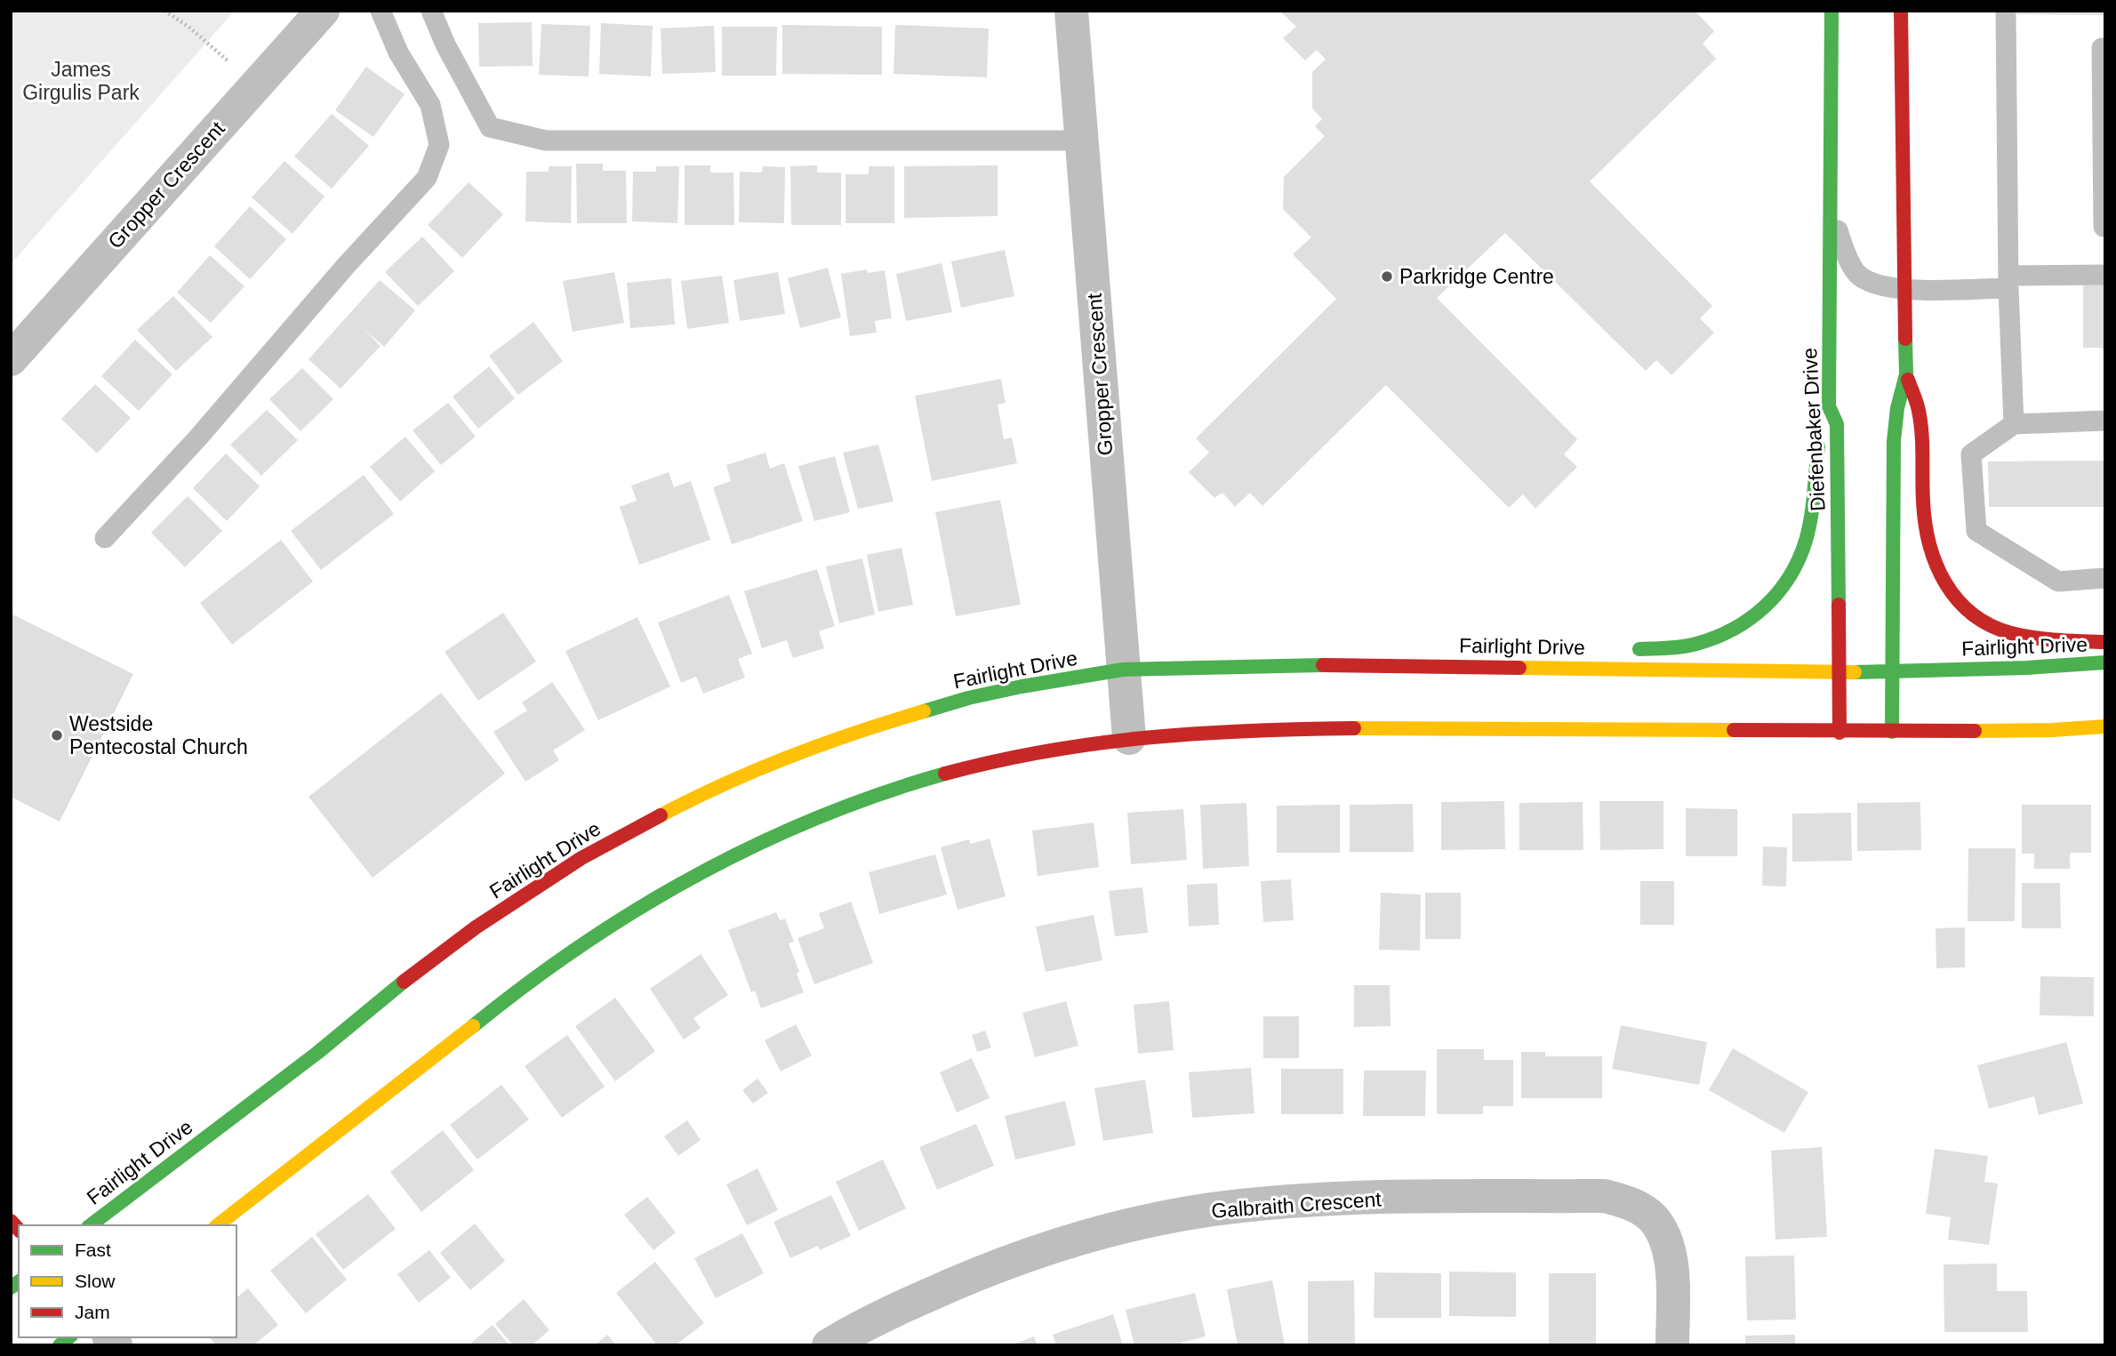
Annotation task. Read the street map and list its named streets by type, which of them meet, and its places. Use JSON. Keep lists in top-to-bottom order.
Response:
{
  "streets": {
    "main road": ["Diefenbaker Drive", "Fairlight Drive"],
    "street": ["Gropper Crescent", "Galbraith Crescent"]
  },
  "crossings": [
    ["Gropper Crescent", "Fairlight Drive"],
    ["Diefenbaker Drive", "Fairlight Drive"]
  ],
  "parks": ["James Girgulis Park"],
  "places": ["Parkridge Centre", "Westside Pentecostal Church"],
  "legend": ["Fast", "Slow", "Jam"]
}
